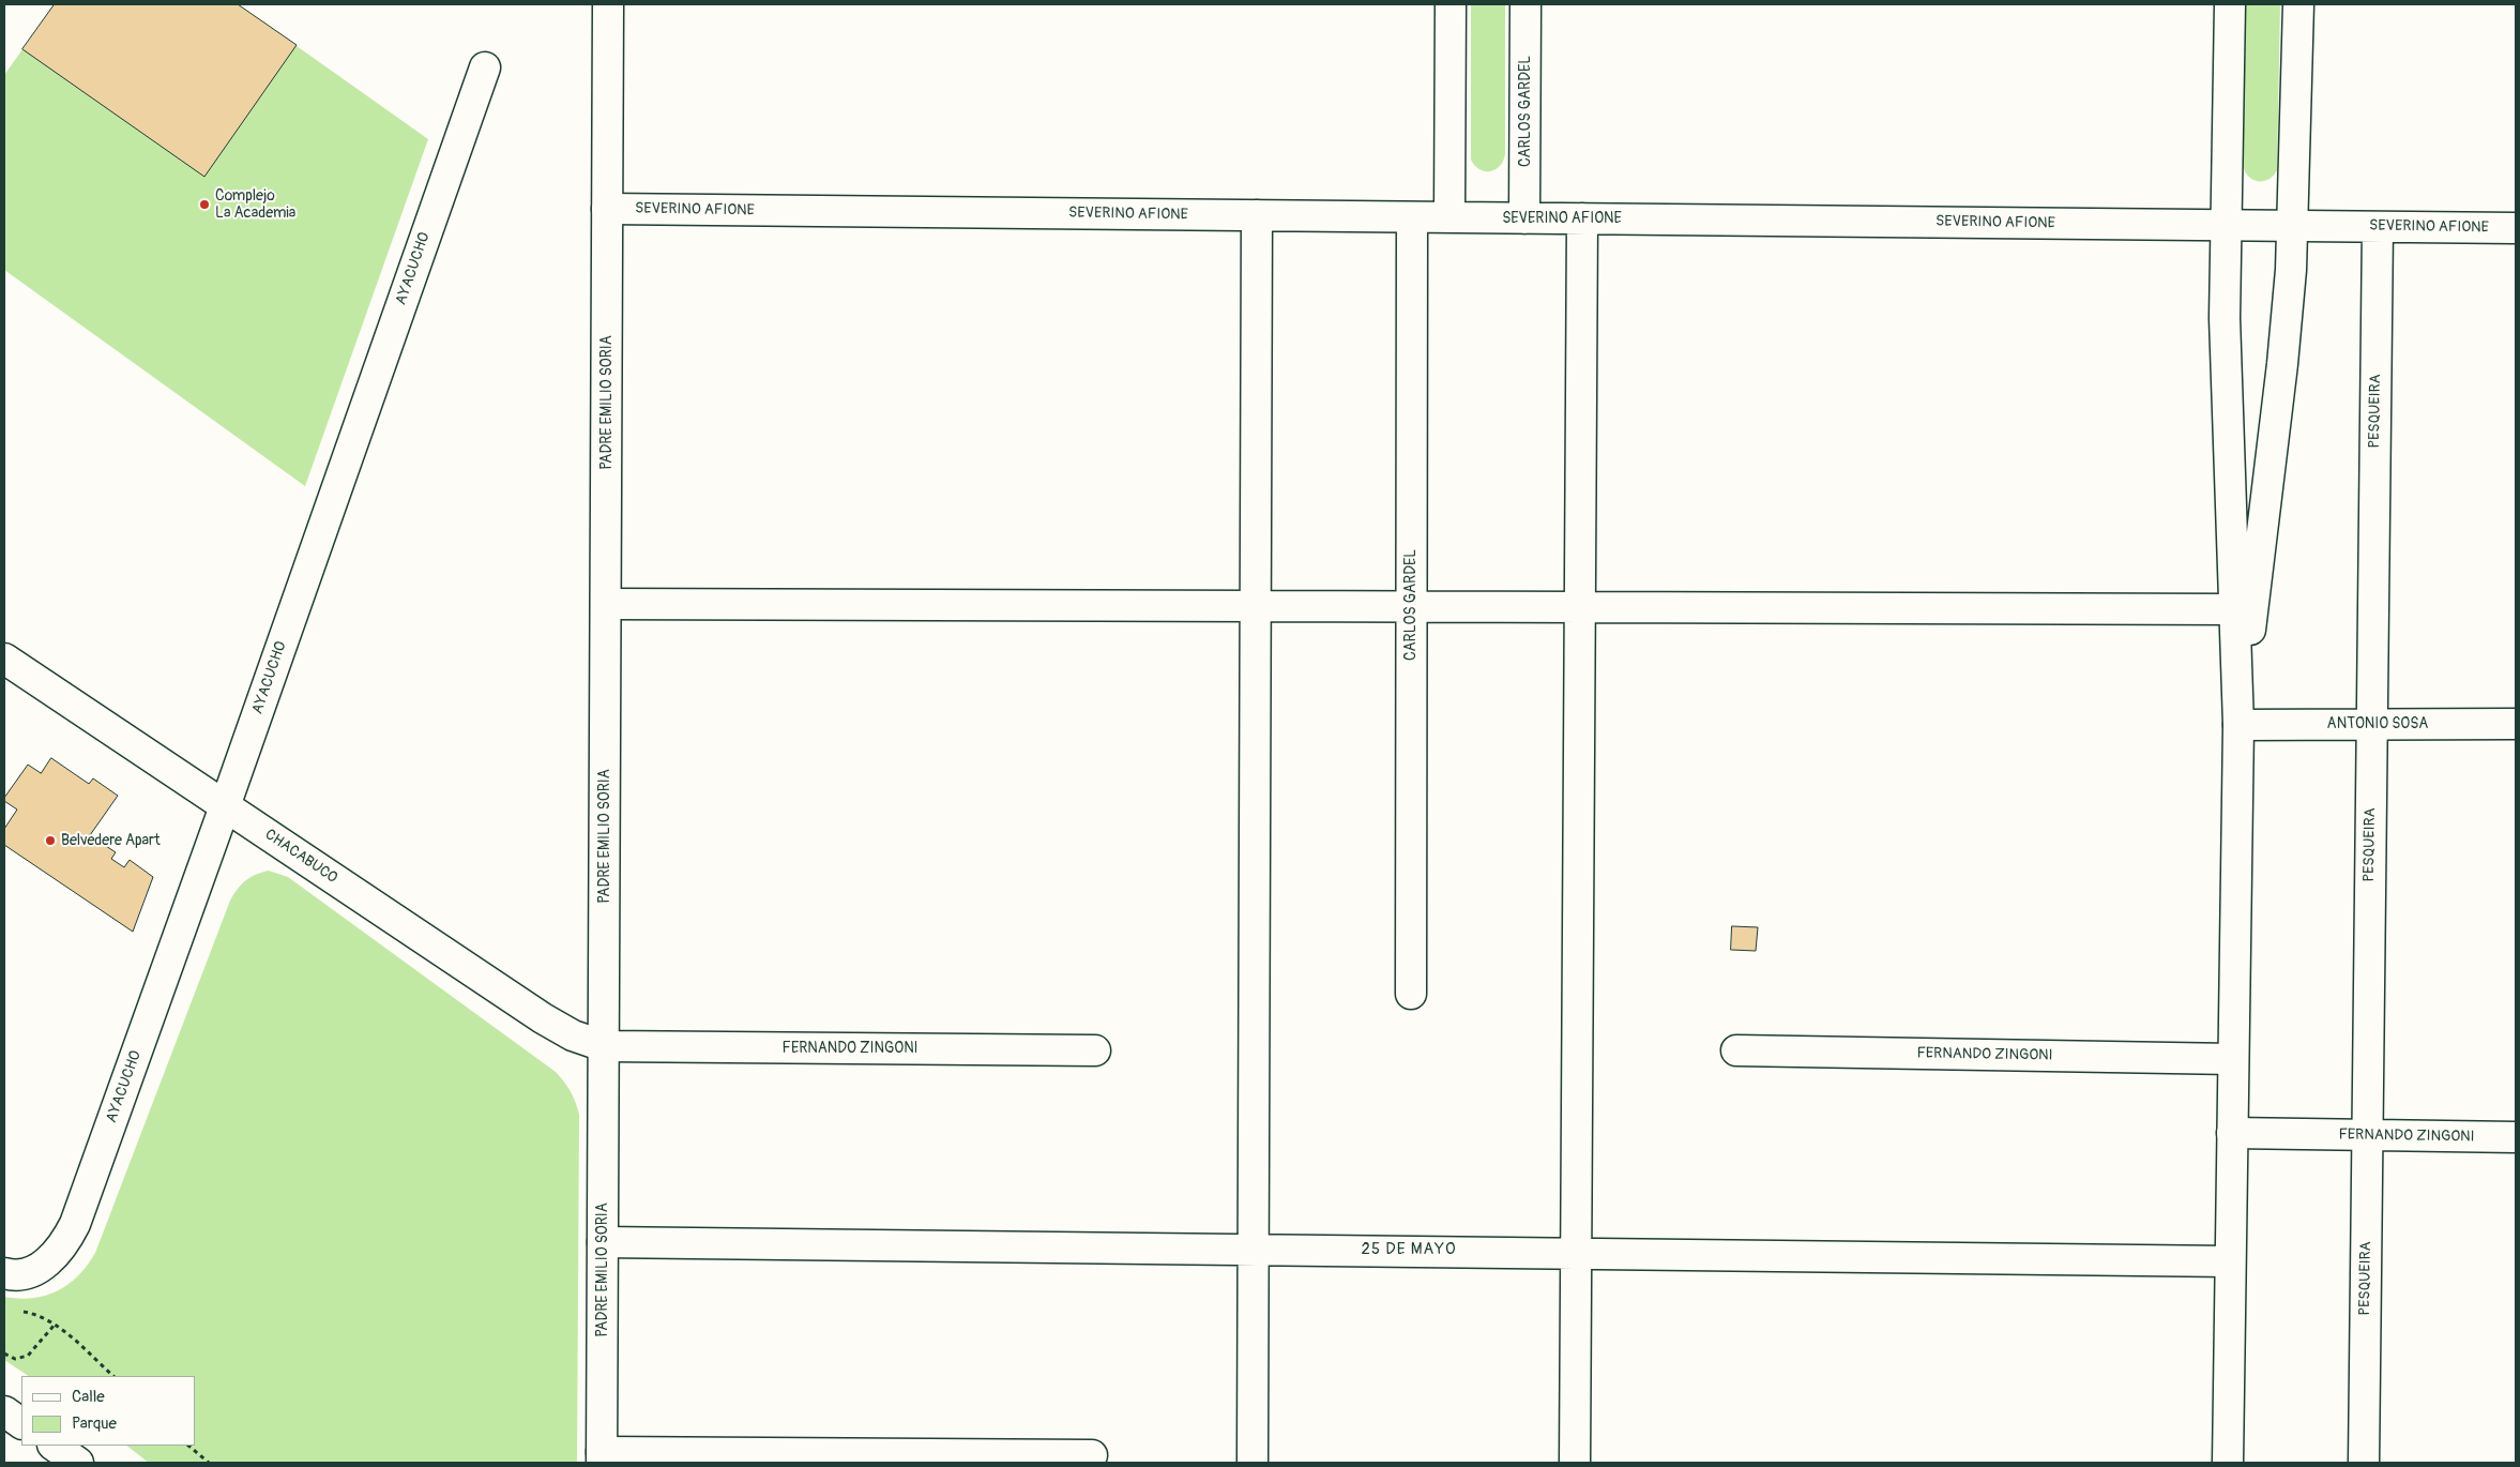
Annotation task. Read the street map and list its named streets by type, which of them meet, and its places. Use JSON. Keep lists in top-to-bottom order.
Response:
{
  "streets": {
    "street": [
      "CARLOS GARDEL",
      "SEVERINO AFIONE",
      "AYACUCHO",
      "PADRE EMILIO SORIA",
      "PESQUEIRA",
      "ANTONIO SOSA",
      "CHACABUCO",
      "FERNANDO ZINGONI"
    ]
  },
  "crossings": [
    ["CARLOS GARDEL", "SEVERINO AFIONE"],
    ["SEVERINO AFIONE", "PADRE EMILIO SORIA"],
    ["SEVERINO AFIONE", "PESQUEIRA"],
    ["AYACUCHO", "CHACABUCO"],
    ["PADRE EMILIO SORIA", "CHACABUCO"],
    ["PADRE EMILIO SORIA", "FERNANDO ZINGONI"],
    ["PESQUEIRA", "ANTONIO SOSA"],
    ["PESQUEIRA", "FERNANDO ZINGONI"],
    ["CHACABUCO", "FERNANDO ZINGONI"]
  ],
  "districts": ["25 DE MAYO"],
  "places": ["Complejo La Academia", "Belvedere Apart"],
  "legend": ["Calle", "Parque"]
}
